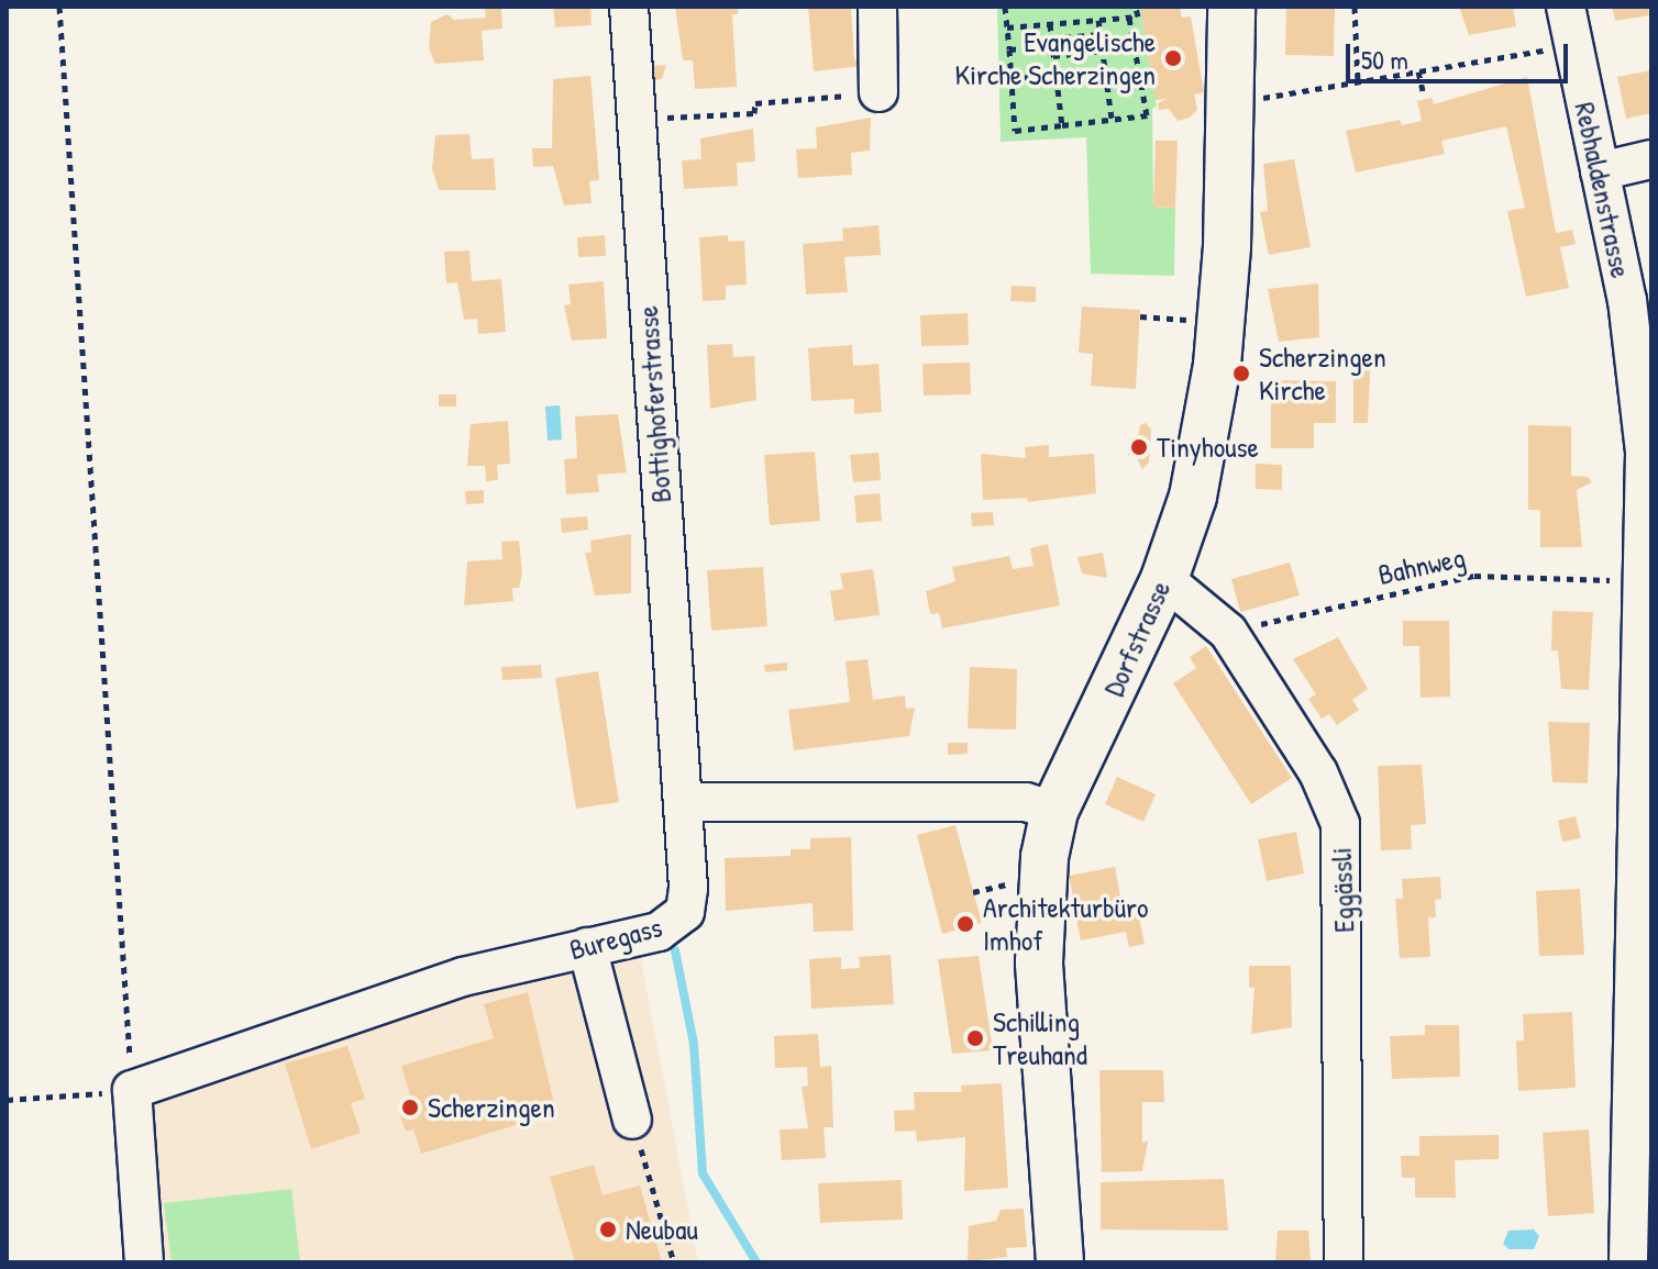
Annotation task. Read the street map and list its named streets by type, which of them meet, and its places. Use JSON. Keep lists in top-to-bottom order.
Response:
{
  "streets": {
    "main road": ["Dorfstrasse"],
    "street": [
      "Rebhaldenstrasse",
      "Bottighoferstrasse",
      "Eggässli",
      "Buregass"
    ],
    "path": ["Bahnweg"]
  },
  "crossings": [
    ["Rebhaldenstrasse", "Bahnweg"],
    ["Bottighoferstrasse", "Buregass"],
    ["Bahnweg", "Eggässli"],
    ["Dorfstrasse", "Eggässli"]
  ],
  "places": [
    "Evangelische Kirche Scherzingen",
    "Scherzingen Kirche",
    "Tinyhouse",
    "Architekturbüro Imhof",
    "Schilling Treuhand",
    "Scherzingen",
    "Neubau"
  ],
  "scale_bar": "50 m"
}
